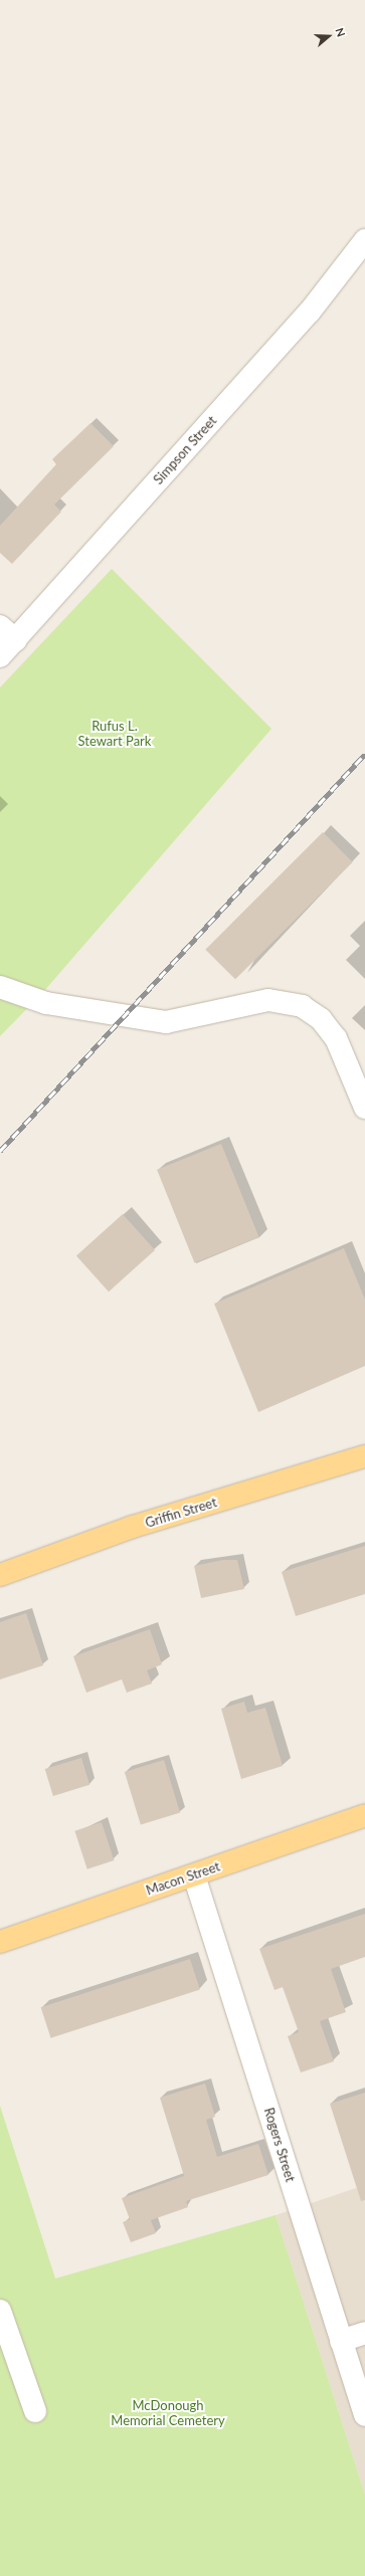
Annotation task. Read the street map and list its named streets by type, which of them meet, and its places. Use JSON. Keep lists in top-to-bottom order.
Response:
{
  "streets": {
    "main road": ["Griffin Street", "Macon Street"],
    "street": ["Simpson Street", "Rogers Street"]
  },
  "crossings": [
    ["Macon Street", "Rogers Street"]
  ],
  "parks": ["Rufus L. Stewart Park", "McDonough Memorial Cemetery"],
  "north": "right"
}
